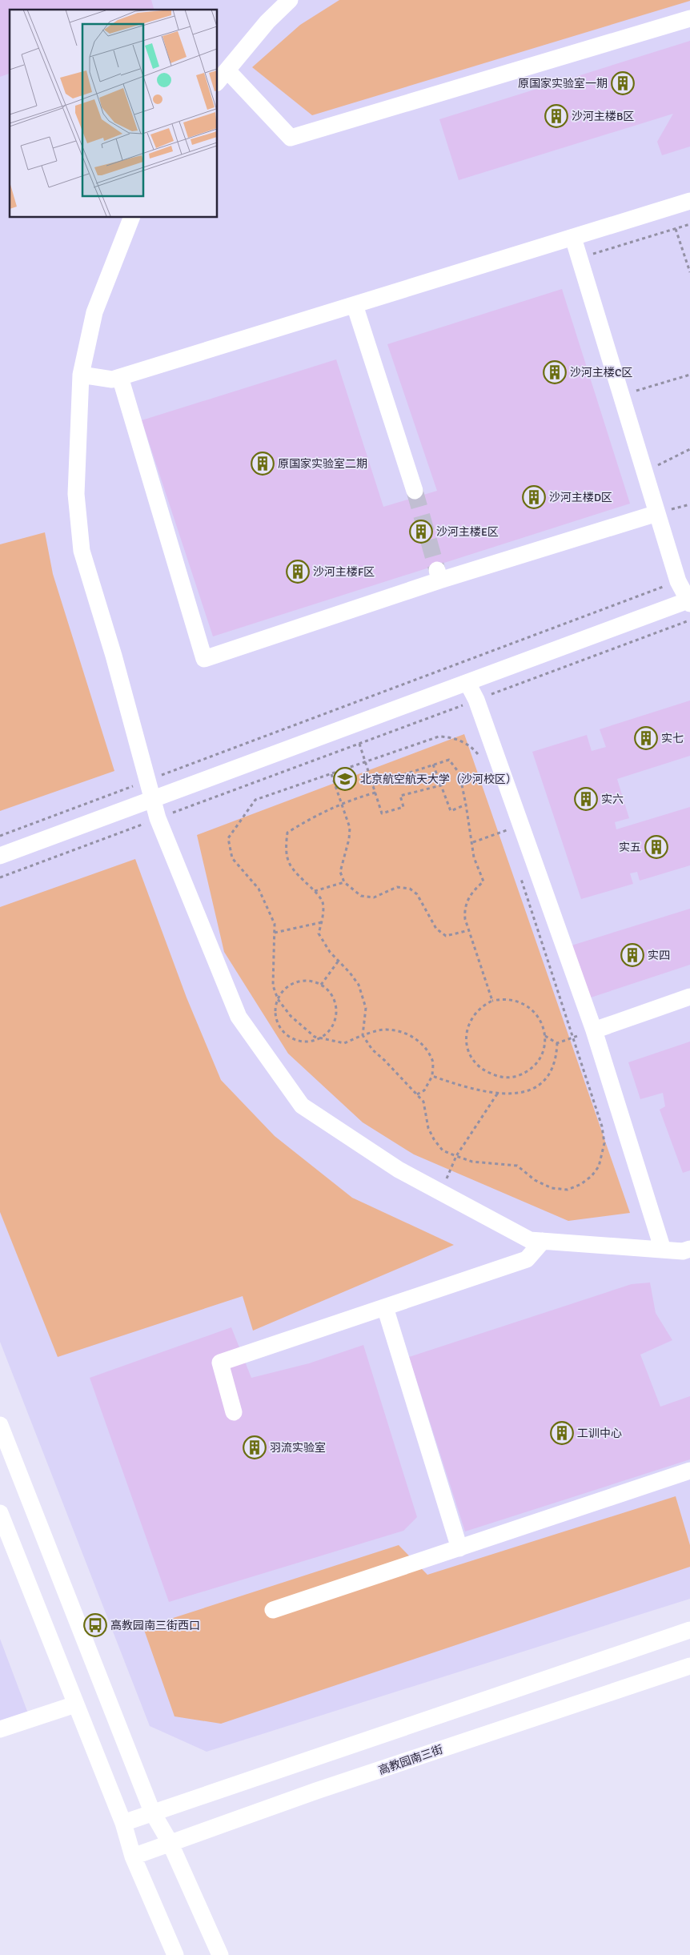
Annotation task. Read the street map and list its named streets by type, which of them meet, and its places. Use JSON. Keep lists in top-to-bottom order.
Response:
{
  "streets": {
    "street": ["高教园南三街"]
  },
  "places": {
    "building": [
      "原国家实验室一期",
      "沙河主楼B区",
      "沙河主楼C区",
      "原国家实验室二期",
      "沙河主楼D区",
      "沙河主楼E区",
      "沙河主楼F区",
      "实七",
      "实六",
      "实五",
      "实四",
      "工训中心",
      "羽流实验室"
    ],
    "school or university": ["北京航空航天大学（沙河校区）"],
    "bus stop": ["高教园南三街西口"]
  }
}
